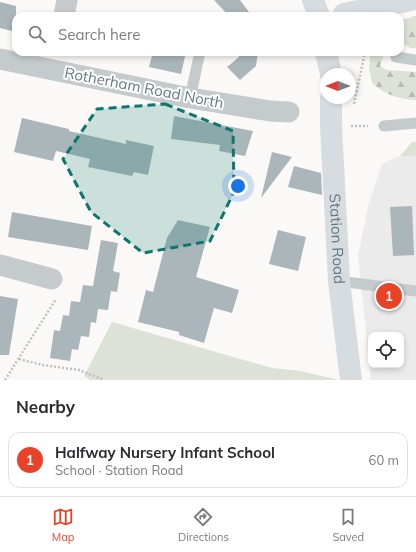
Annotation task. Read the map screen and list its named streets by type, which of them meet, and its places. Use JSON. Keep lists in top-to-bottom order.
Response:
{
  "streets": {
    "main road": ["Station Road"],
    "street": ["Rotherham Road North"]
  },
  "north": "left",
  "page": {
    "search": "Search here",
    "pins": "1",
    "heading": "Nearby",
    "list": [
      {
        "mark": "1",
        "name": "Halfway Nursery Infant School",
        "note": "School · Station Road",
        "value": "60 m"
      }
    ],
    "nav": ["Map", "Directions", "Saved"]
  }
}
